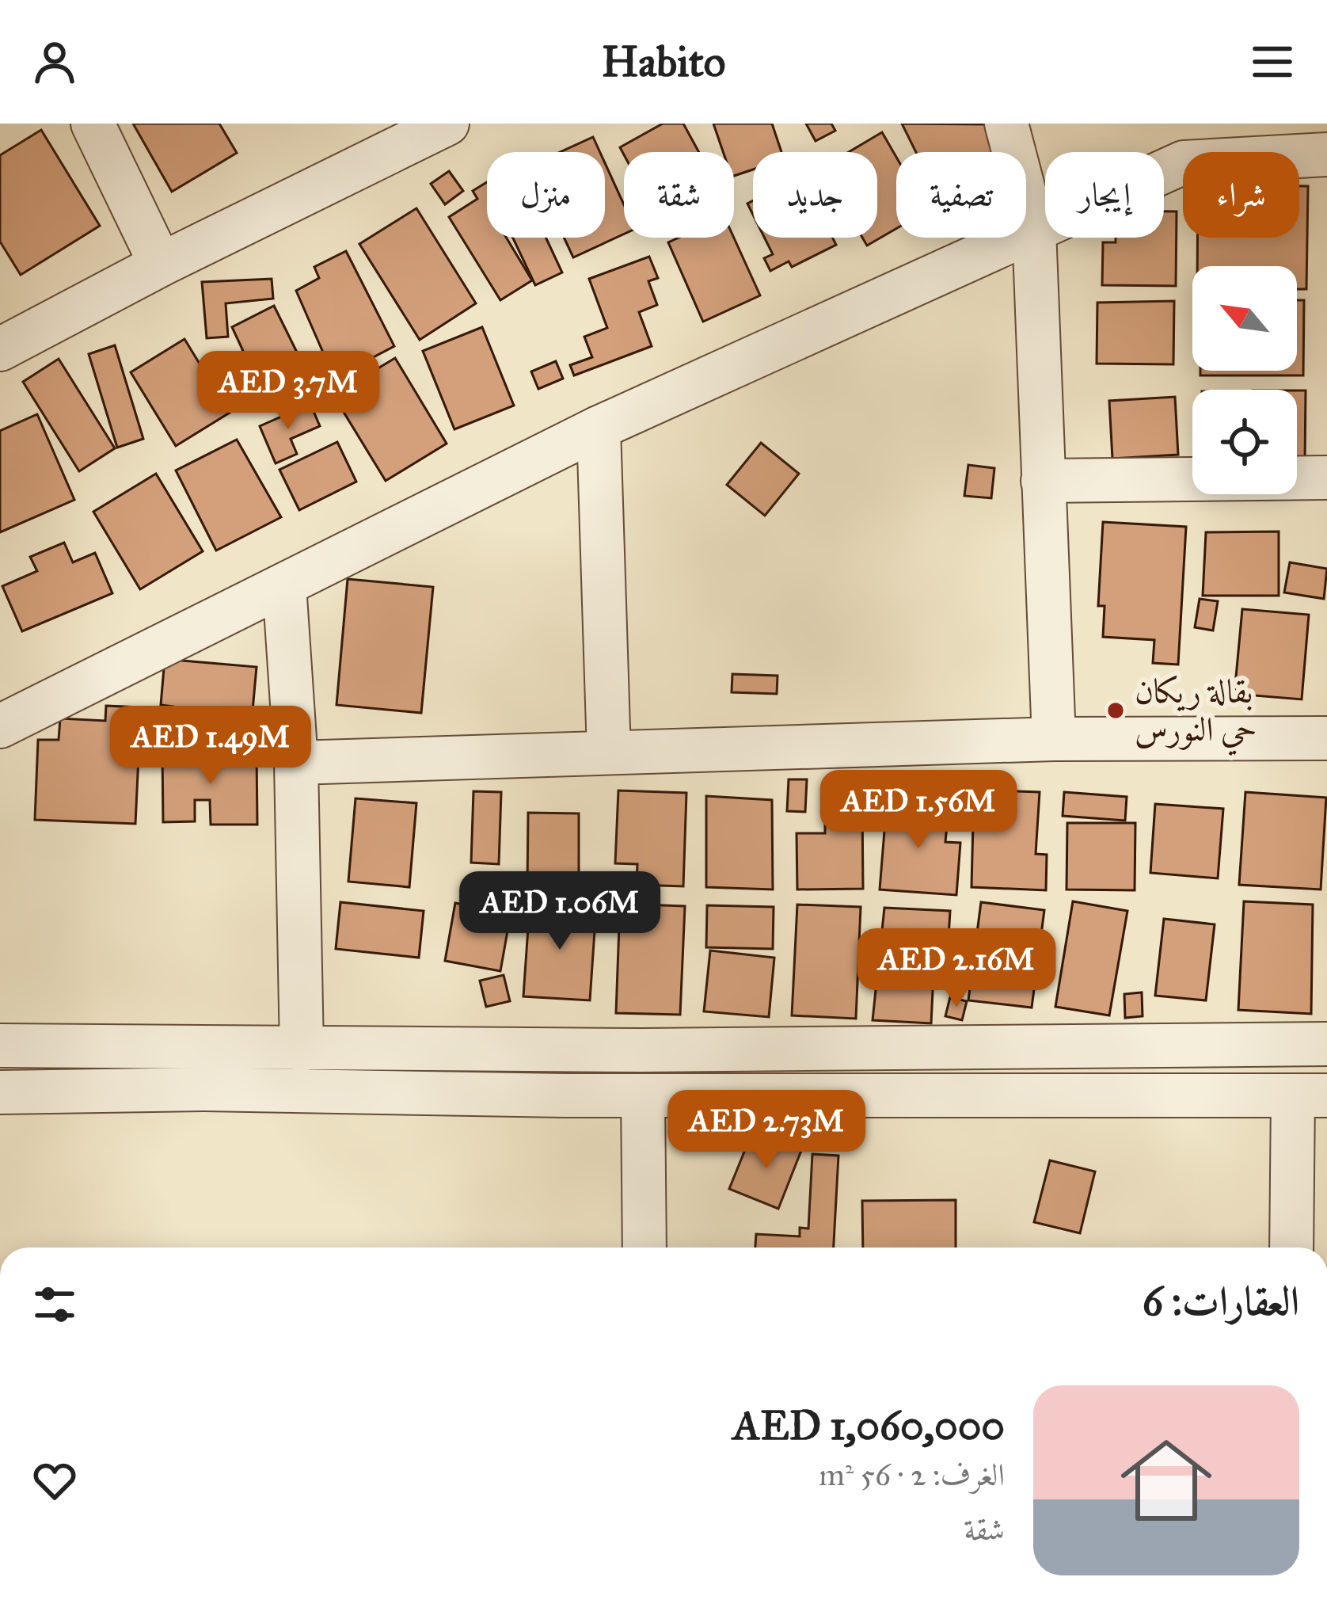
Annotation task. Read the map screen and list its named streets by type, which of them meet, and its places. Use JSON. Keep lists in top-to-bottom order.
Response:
{
  "places": ["بقالة ريكان حي النورس"],
  "north": "top left",
  "page": {
    "header": "Habito",
    "chip": [
      "شراء",
      "إيجار",
      "تصفية",
      "جديد",
      "شقة",
      "منزل"
    ],
    "price": [
      "AED 3.7M",
      "AED 1.49M",
      "AED 1.56M",
      "AED 1.06M",
      "AED 2.16M",
      "AED 2.73M"
    ],
    "heading": "العقارات: 6",
    "list": [
      {
        "name": "AED 1,060,000",
        "note": "الغرف: 2 · 56 m² · شقة"
      }
    ]
  }
}
